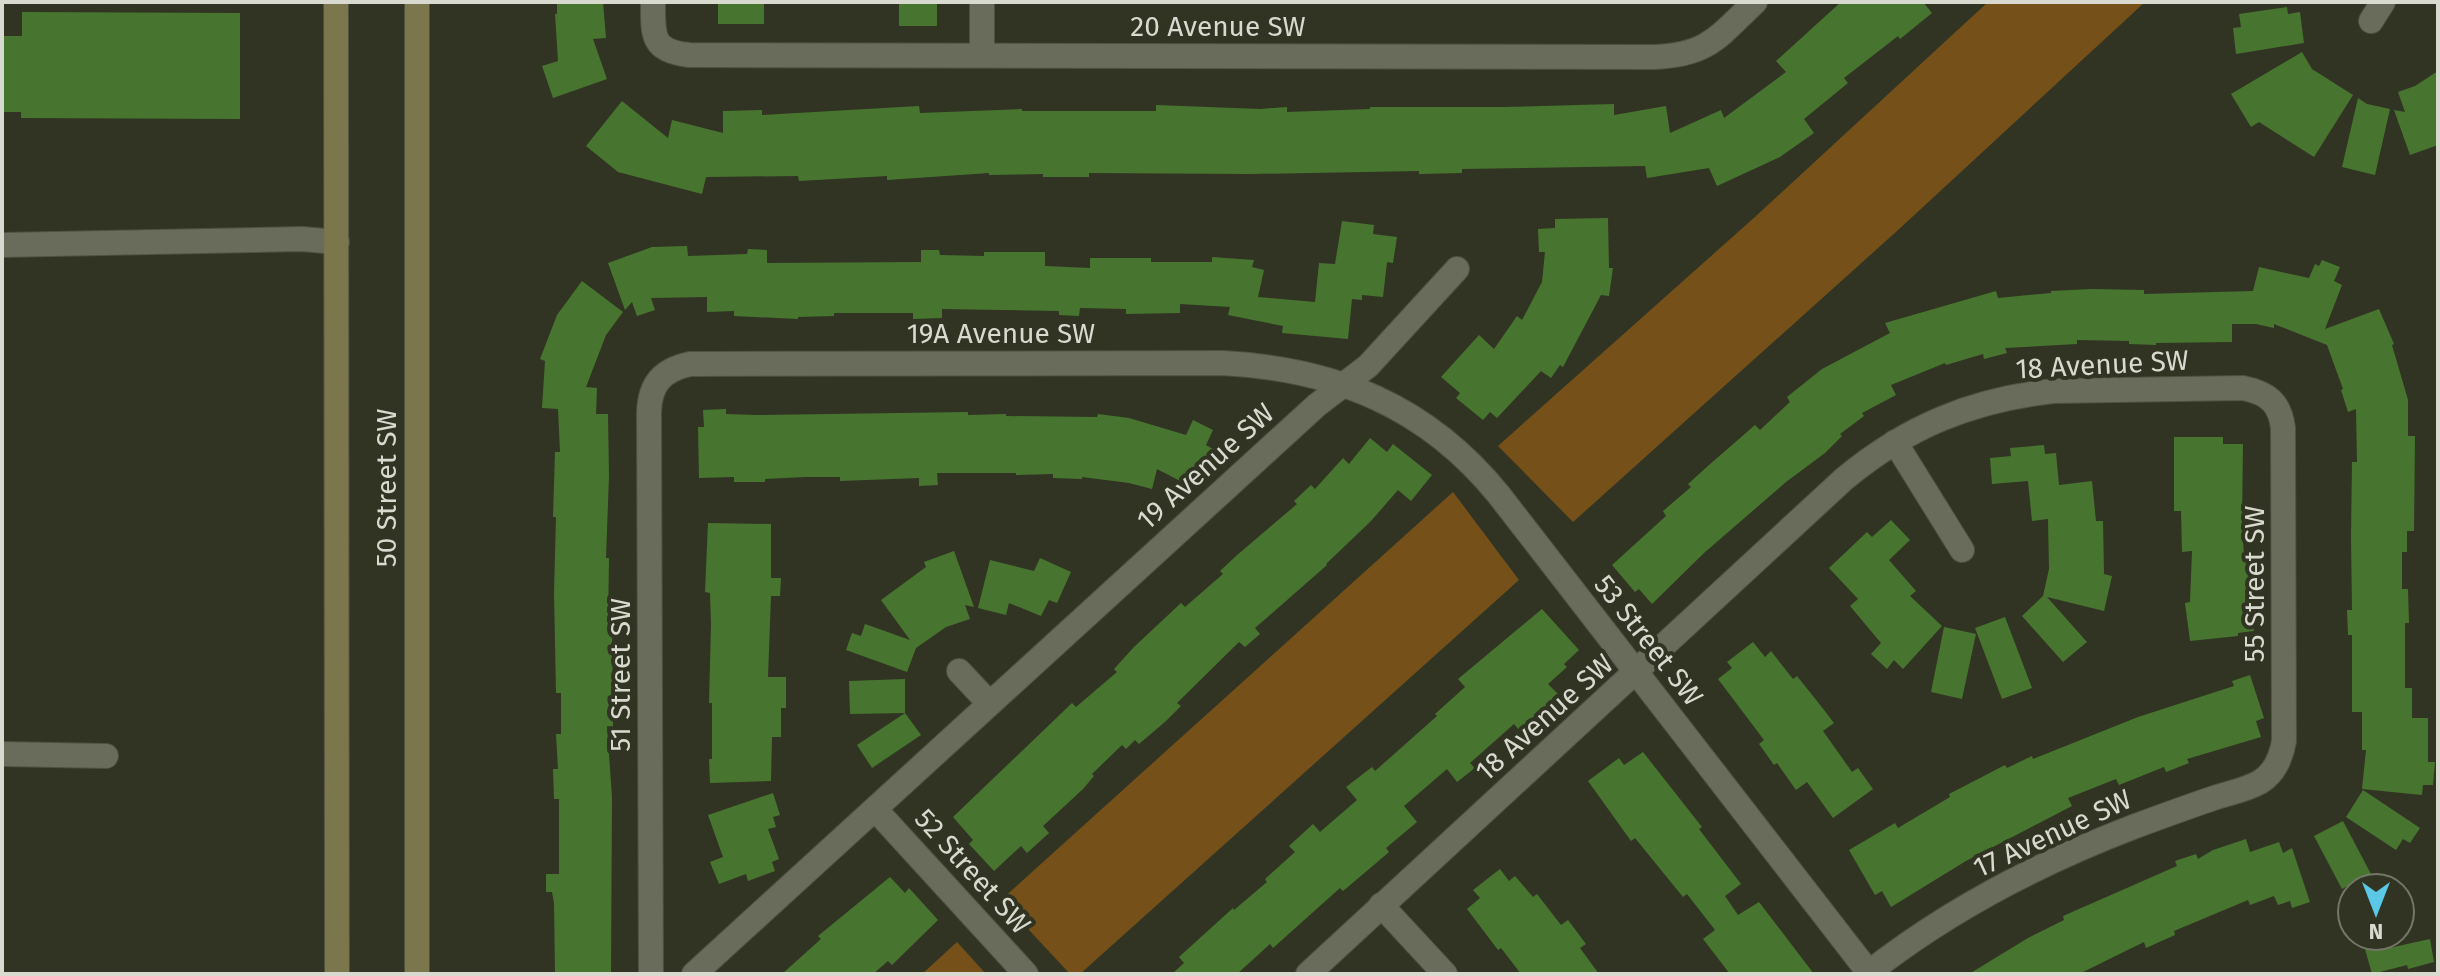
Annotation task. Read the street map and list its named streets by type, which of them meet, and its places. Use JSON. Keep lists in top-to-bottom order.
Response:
{
  "streets": {
    "main road": ["50 Street SW"],
    "street": [
      "20 Avenue SW",
      "19A Avenue SW",
      "18 Avenue SW",
      "19 Avenue SW",
      "55 Street SW",
      "53 Street SW",
      "51 Street SW",
      "17 Avenue SW",
      "52 Street SW"
    ]
  },
  "crossings": [
    ["19A Avenue SW", "19 Avenue SW"],
    ["19A Avenue SW", "53 Street SW"],
    ["19A Avenue SW", "51 Street SW"],
    ["18 Avenue SW", "55 Street SW"],
    ["18 Avenue SW", "53 Street SW"],
    ["19 Avenue SW", "53 Street SW"],
    ["19 Avenue SW", "52 Street SW"],
    ["55 Street SW", "17 Avenue SW"],
    ["53 Street SW", "17 Avenue SW"]
  ],
  "north": "bottom"
}
